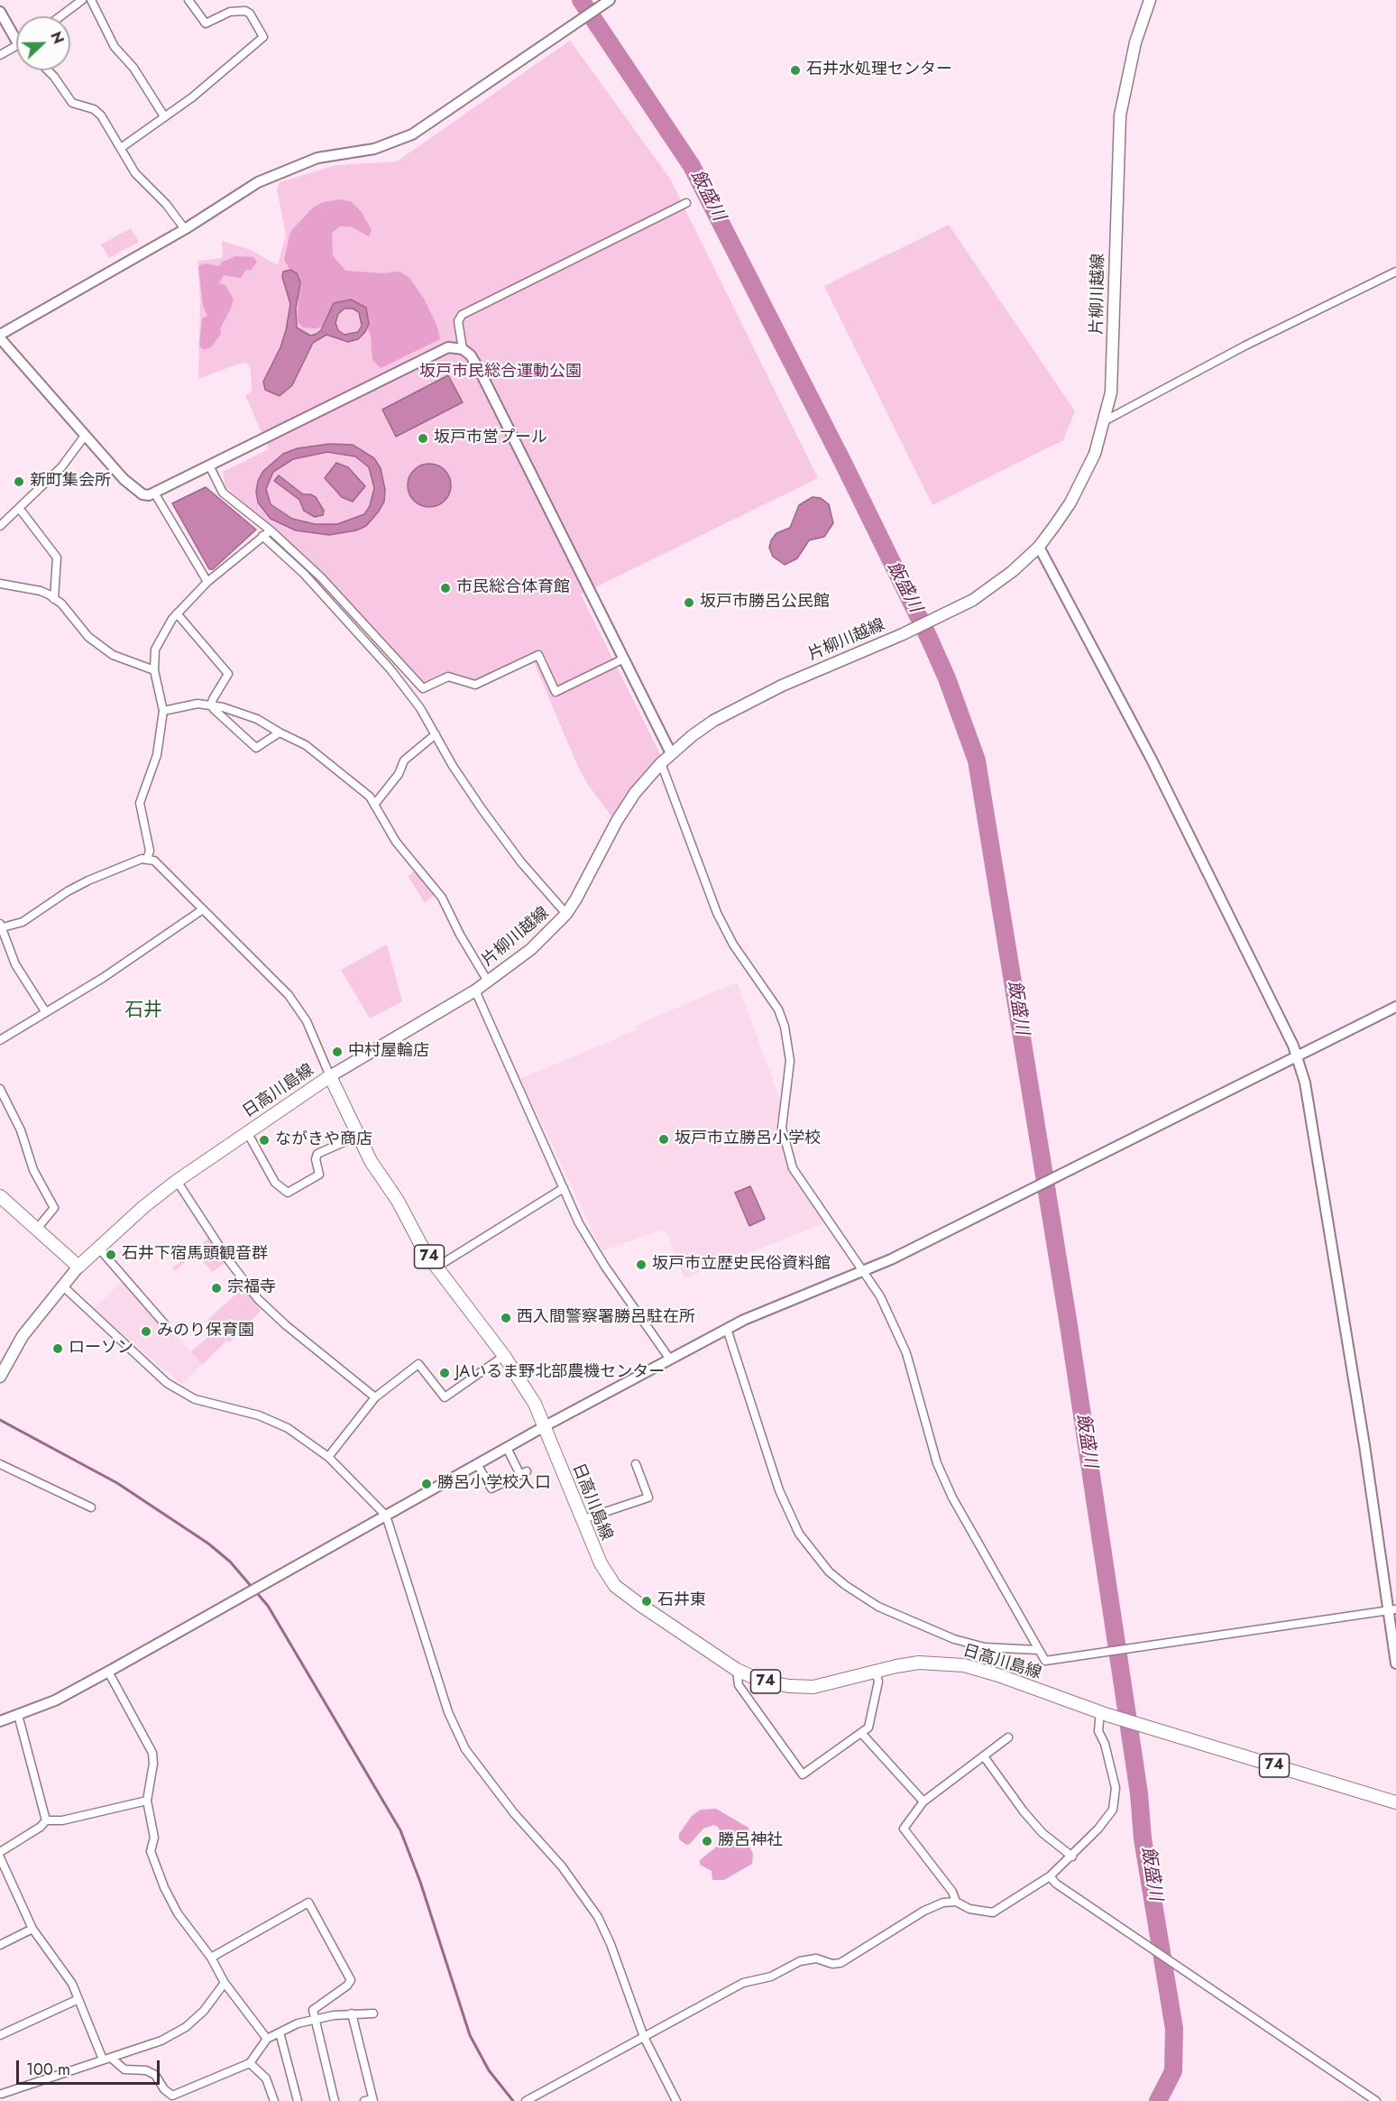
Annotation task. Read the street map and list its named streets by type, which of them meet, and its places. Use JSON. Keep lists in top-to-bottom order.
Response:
{
  "streets": {
    "main road": ["片柳川越線", "日高川島線", "74"]
  },
  "crossings": [
    ["片柳川越線", "日高川島線"]
  ],
  "districts": ["石井"],
  "water": ["飯盛川"],
  "parks": ["坂戸市民総合運動公園"],
  "places": [
    "石井水処理センター",
    "坂戸市営プール",
    "新町集会所",
    "市民総合体育館",
    "坂戸市勝呂公民館",
    "中村屋輪店",
    "坂戸市立勝呂小学校",
    "ながきや商店",
    "石井下宿馬頭観音群",
    "坂戸市立歴史民俗資料館",
    "宗福寺",
    "西入間警察署勝呂駐在所",
    "みのり保育園",
    "ローソン",
    "JAいるま野北部農機センター",
    "勝呂小学校入口",
    "石井東",
    "勝呂神社"
  ],
  "scale_bar": "100 m",
  "north": "right"
}
